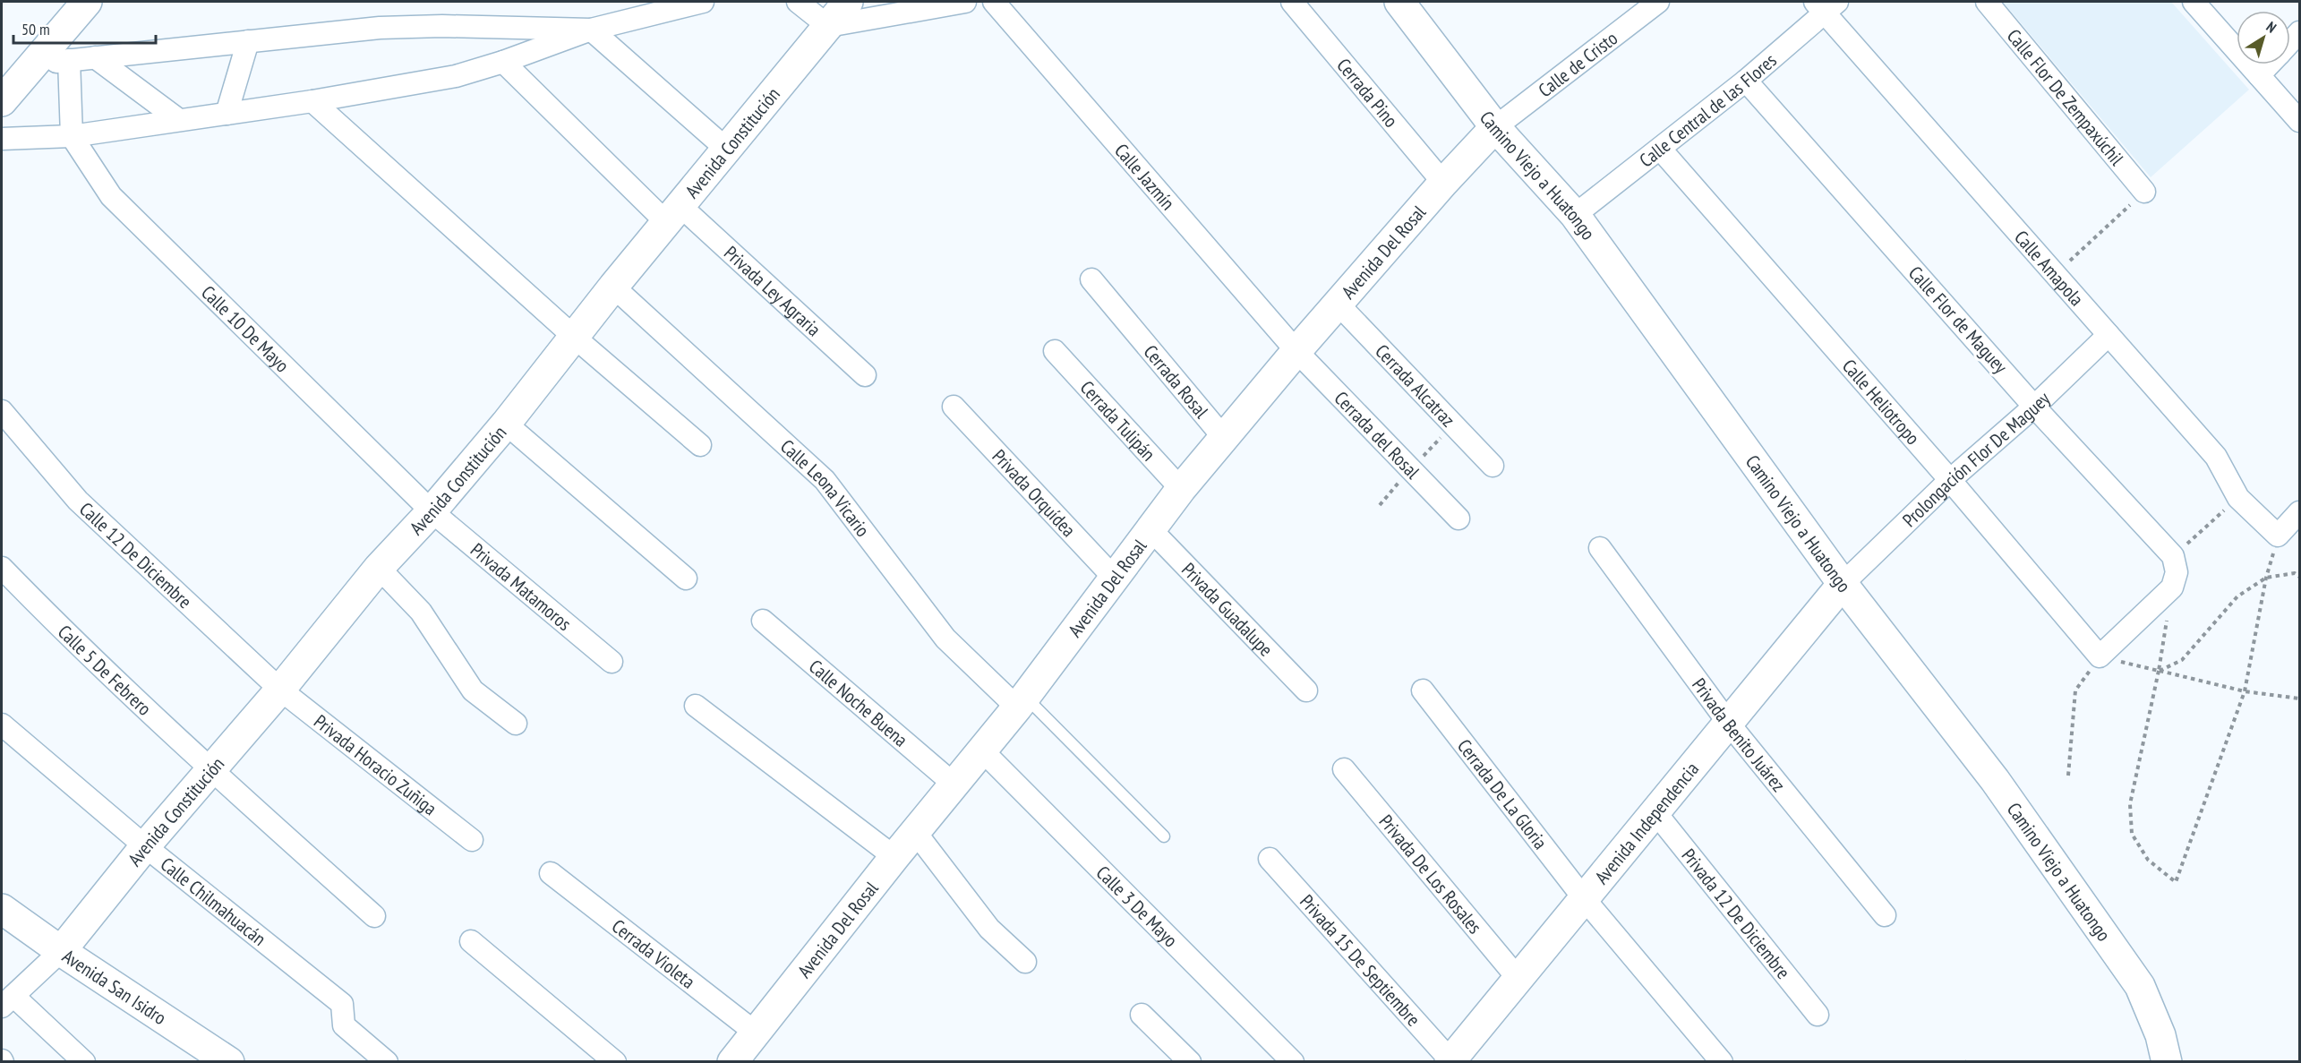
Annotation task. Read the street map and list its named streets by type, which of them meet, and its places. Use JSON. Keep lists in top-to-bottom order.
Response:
{
  "streets": {
    "main road": [
      "Avenida Constitución",
      "Camino Viejo a Huatongo",
      "Avenida Del Rosal",
      "Avenida Independencia",
      "Avenida San Isidro"
    ],
    "street": [
      "Calle de Cristo",
      "Cerrada Pino",
      "Calle Flor De Zempaxúchil",
      "Calle Central de las Flores",
      "Calle Jazmín",
      "Calle Amapola",
      "Privada Ley Agraria",
      "Calle Flor de Maguey",
      "Calle 10 De Mayo",
      "Cerrada Rosal",
      "Cerrada Alcatraz",
      "Calle Heliotropo",
      "Cerrada Tulipán",
      "Cerrada del Rosal",
      "Prolongación Flor De Maguey",
      "Calle Leona Vicario",
      "Privada Orquídea",
      "Calle 12 De Diciembre",
      "Privada Matamoros",
      "Privada Guadalupe",
      "Calle 5 De Febrero",
      "Calle Noche Buena",
      "Privada Benito Juárez",
      "Privada Horacio Zuñiga",
      "Cerrada De La Gloria",
      "Privada De Los Rosales",
      "Calle Chilmahuacán",
      "Calle 3 De Mayo",
      "Privada 12 De Diciembre",
      "Cerrada Violeta",
      "Privada 15 De Septiembre"
    ]
  },
  "crossings": [
    ["Calle de Cristo", "Camino Viejo a Huatongo"],
    ["Calle de Cristo", "Avenida Del Rosal"],
    ["Cerrada Pino", "Avenida Del Rosal"],
    ["Calle Central de las Flores", "Camino Viejo a Huatongo"],
    ["Calle Central de las Flores", "Calle Amapola"],
    ["Calle Central de las Flores", "Calle Flor de Maguey"],
    ["Calle Central de las Flores", "Calle Heliotropo"],
    ["Avenida Constitución", "Privada Ley Agraria"],
    ["Avenida Constitución", "Calle 10 De Mayo"],
    ["Avenida Constitución", "Calle Leona Vicario"],
    ["Avenida Constitución", "Calle 12 De Diciembre"],
    ["Avenida Constitución", "Privada Matamoros"],
    ["Avenida Constitución", "Calle 5 De Febrero"],
    ["Avenida Constitución", "Privada Horacio Zuñiga"],
    ["Avenida Constitución", "Calle Chilmahuacán"],
    ["Avenida Constitución", "Avenida San Isidro"],
    ["Camino Viejo a Huatongo", "Avenida Del Rosal"],
    ["Camino Viejo a Huatongo", "Prolongación Flor De Maguey"],
    ["Camino Viejo a Huatongo", "Avenida Independencia"],
    ["Calle Jazmín", "Avenida Del Rosal"],
    ["Calle Jazmín", "Cerrada del Rosal"],
    ["Avenida Del Rosal", "Cerrada Rosal"],
    ["Avenida Del Rosal", "Cerrada Alcatraz"],
    ["Avenida Del Rosal", "Cerrada Tulipán"],
    ["Avenida Del Rosal", "Cerrada del Rosal"],
    ["Avenida Del Rosal", "Calle Leona Vicario"],
    ["Avenida Del Rosal", "Privada Orquídea"],
    ["Avenida Del Rosal", "Privada Guadalupe"],
    ["Avenida Del Rosal", "Calle Noche Buena"],
    ["Avenida Del Rosal", "Calle 3 De Mayo"],
    ["Avenida Del Rosal", "Cerrada Violeta"],
    ["Calle Amapola", "Prolongación Flor De Maguey"],
    ["Calle Flor de Maguey", "Prolongación Flor De Maguey"],
    ["Calle 10 De Mayo", "Privada Matamoros"],
    ["Calle Heliotropo", "Prolongación Flor De Maguey"],
    ["Prolongación Flor De Maguey", "Avenida Independencia"],
    ["Calle 12 De Diciembre", "Privada Horacio Zuñiga"],
    ["Privada Benito Juárez", "Avenida Independencia"],
    ["Cerrada De La Gloria", "Avenida Independencia"],
    ["Avenida Independencia", "Privada De Los Rosales"],
    ["Avenida Independencia", "Privada 12 De Diciembre"],
    ["Avenida Independencia", "Privada 15 De Septiembre"]
  ],
  "scale_bar": "50 m",
  "north": "top right"
}
